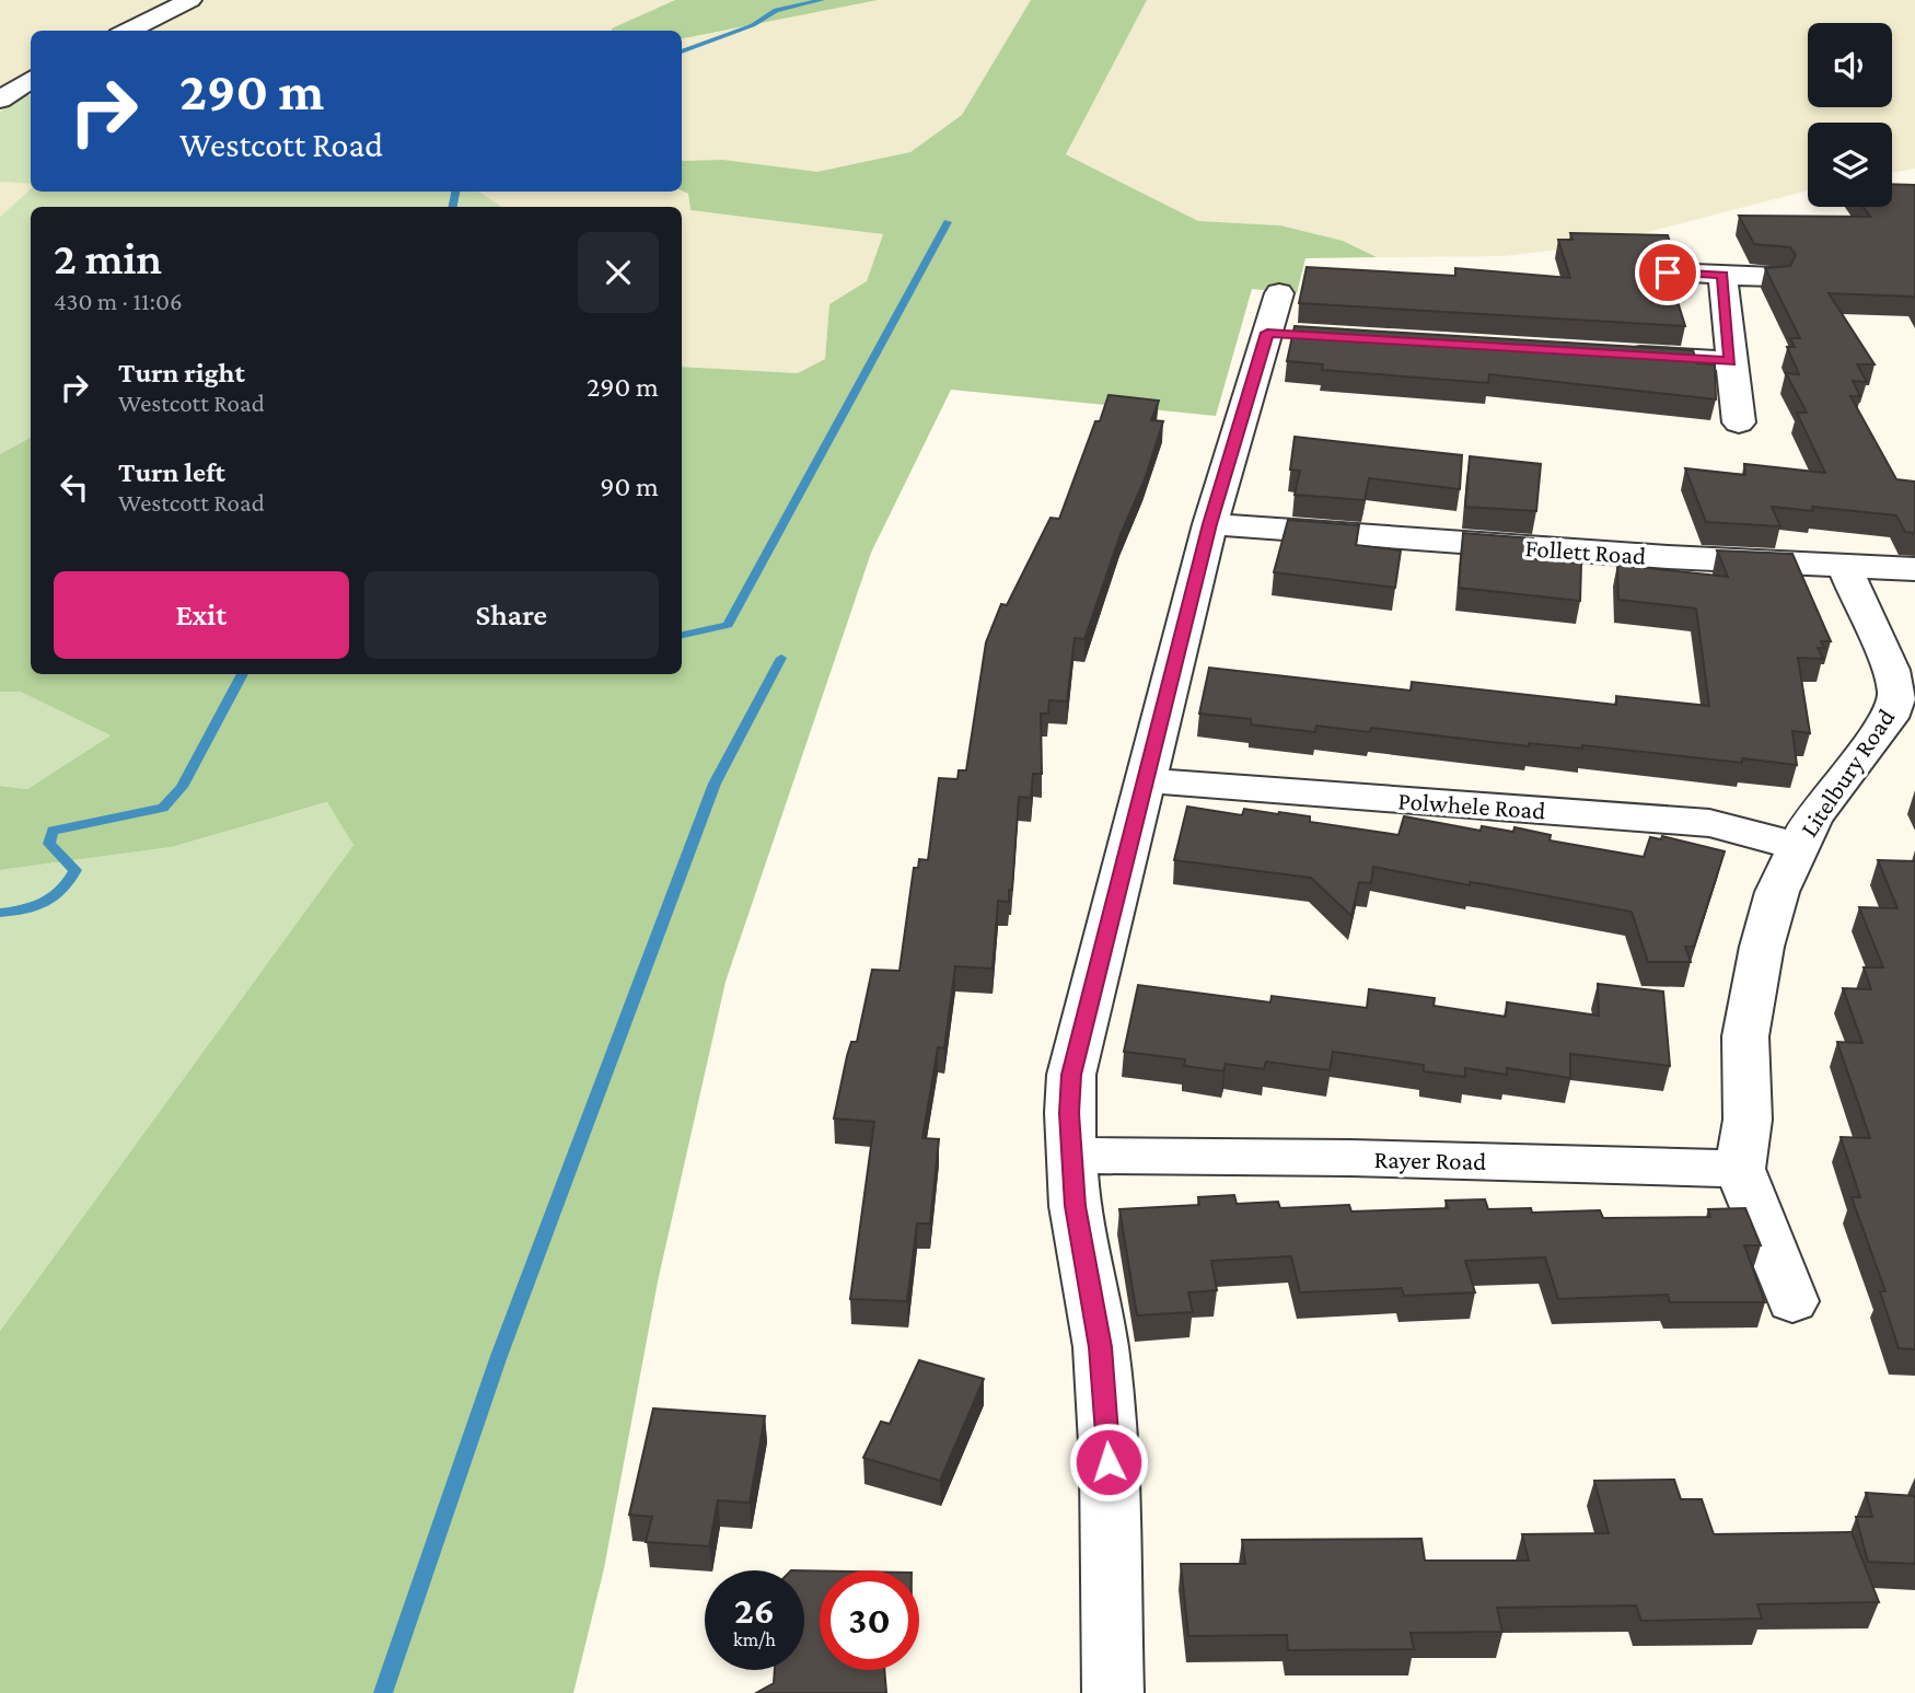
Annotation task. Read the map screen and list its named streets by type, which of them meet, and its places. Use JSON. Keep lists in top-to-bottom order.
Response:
{
  "streets": {
    "street": [
      "Follett Road",
      "Litelbury Road",
      "Polwhele Road",
      "Rayer Road"
    ]
  },
  "crossings": [
    ["Follett Road", "Litelbury Road"],
    ["Litelbury Road", "Polwhele Road"],
    ["Litelbury Road", "Rayer Road"]
  ],
  "page": {
    "turn": ["290 m", "Westcott Road"],
    "heading": ["2 min", "430 m · 11:06"],
    "list": [
      {
        "name": "Turn right",
        "note": "Westcott Road",
        "value": "290 m"
      },
      {
        "name": "Turn left",
        "note": "Westcott Road",
        "value": "90 m"
      }
    ],
    "buttons": ["Exit", "Share"],
    "speed": "26 km/h",
    "limit": "30"
  }
}
